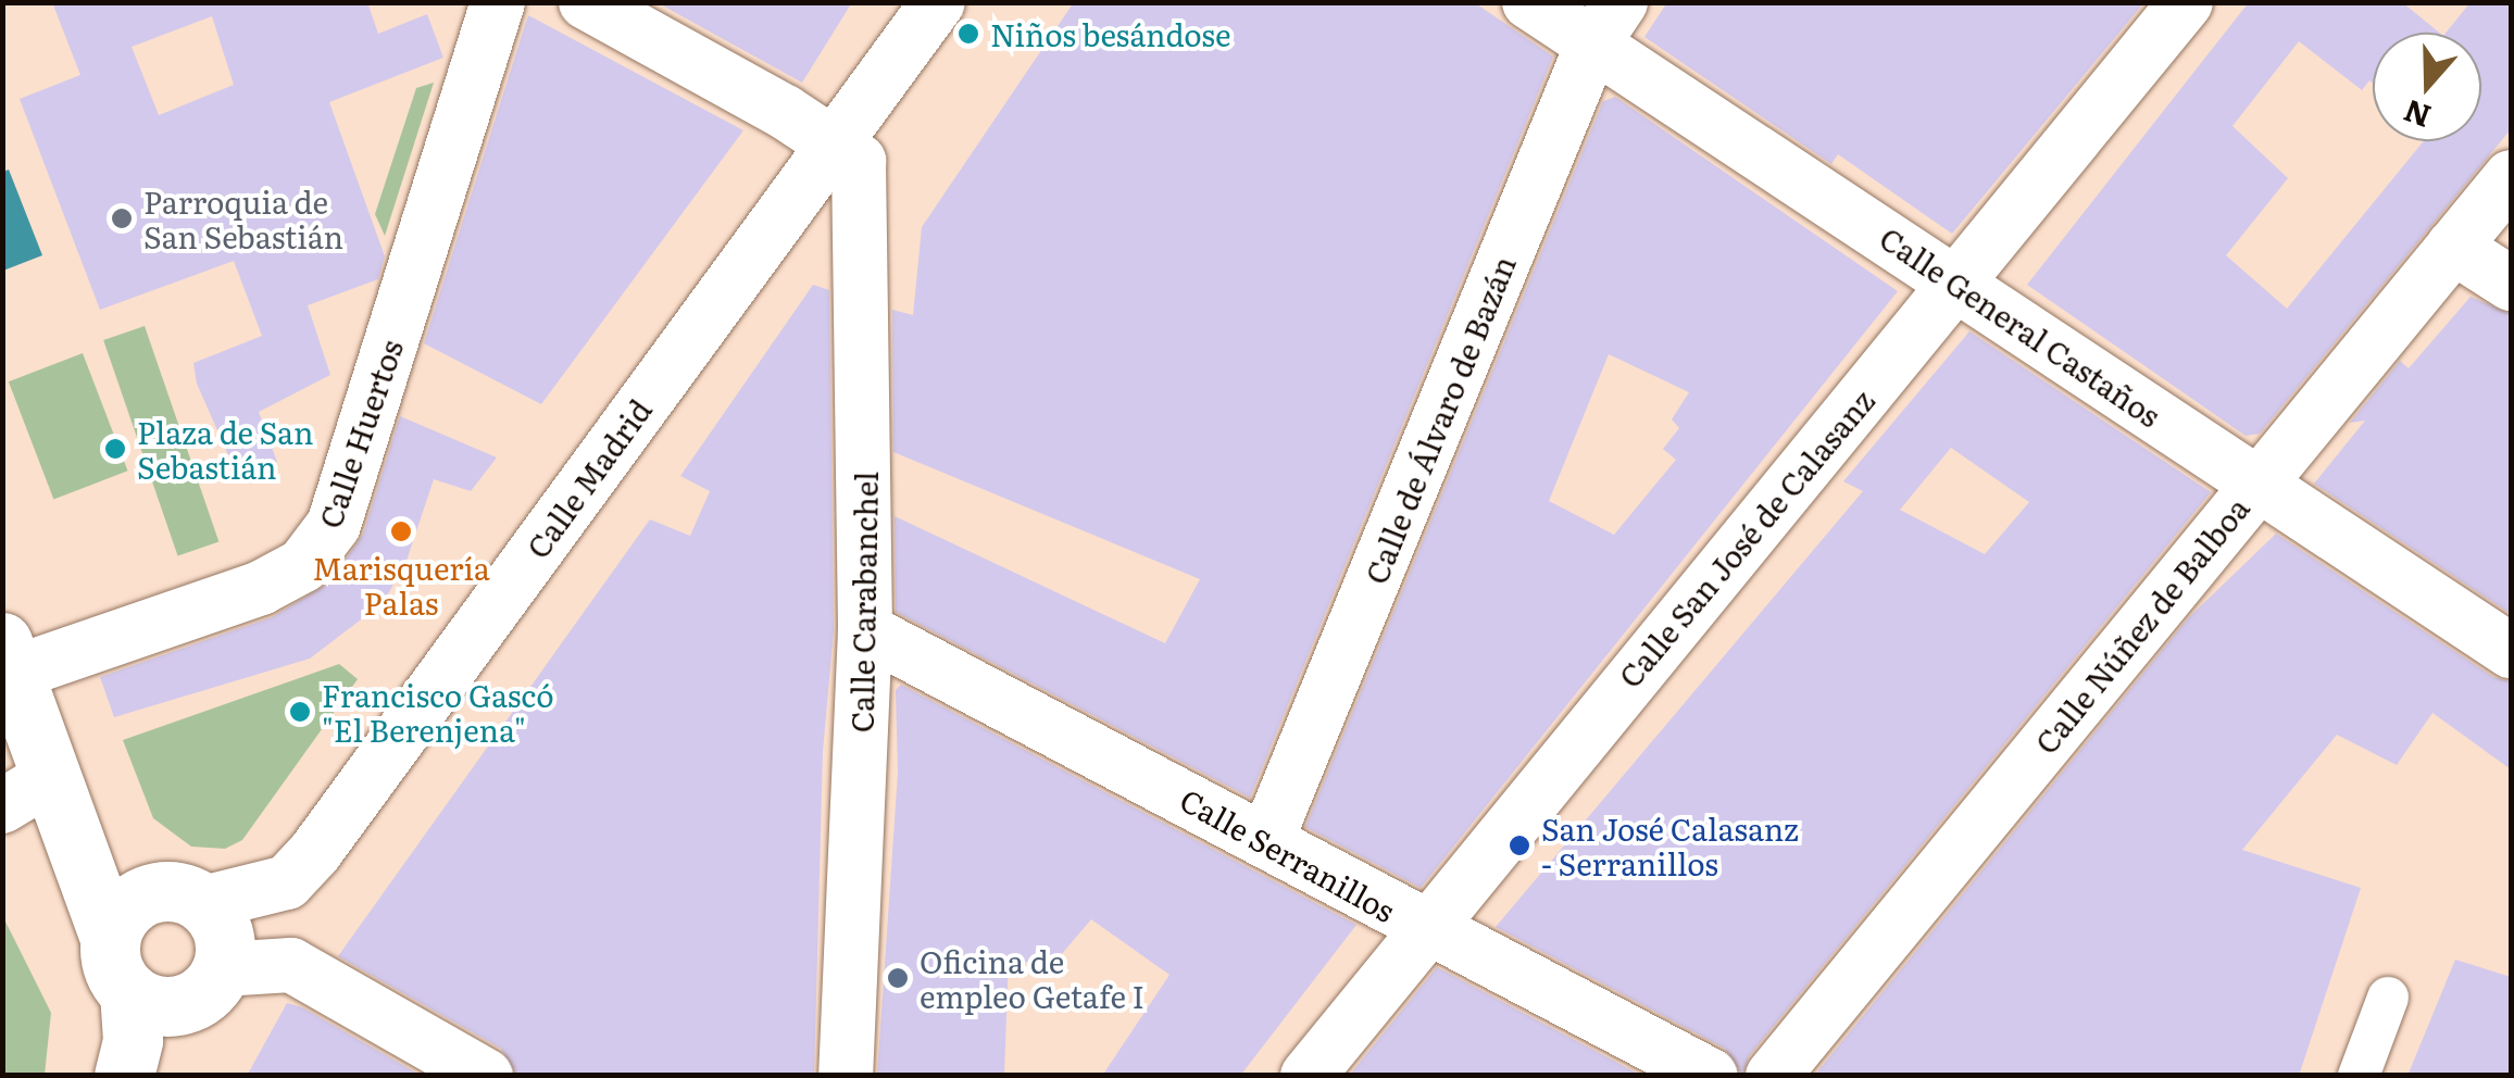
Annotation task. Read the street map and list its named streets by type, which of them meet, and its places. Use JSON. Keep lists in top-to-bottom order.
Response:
{
  "streets": {
    "street": [
      "Calle General Castaños",
      "Calle de Álvaro de Bazán",
      "Calle Huertos",
      "Calle Madrid",
      "Calle San José de Calasanz",
      "Calle Carabanchel",
      "Calle Núñez de Balboa",
      "Calle Serranillos"
    ]
  },
  "crossings": [
    ["Calle General Castaños", "Calle de Álvaro de Bazán"],
    ["Calle General Castaños", "Calle San José de Calasanz"],
    ["Calle General Castaños", "Calle Núñez de Balboa"],
    ["Calle de Álvaro de Bazán", "Calle Serranillos"],
    ["Calle Madrid", "Calle Carabanchel"],
    ["Calle San José de Calasanz", "Calle Serranillos"],
    ["Calle Carabanchel", "Calle Serranillos"]
  ],
  "places": [
    "Niños besándose",
    "Parroquia de San Sebastián",
    "Plaza de San Sebastián",
    "Marisquería Palas",
    "Francisco Gascó \"El Berenjena\"",
    "San José Calasanz - Serranillos",
    "Oficina de empleo Getafe I"
  ],
  "north": "bottom"
}
